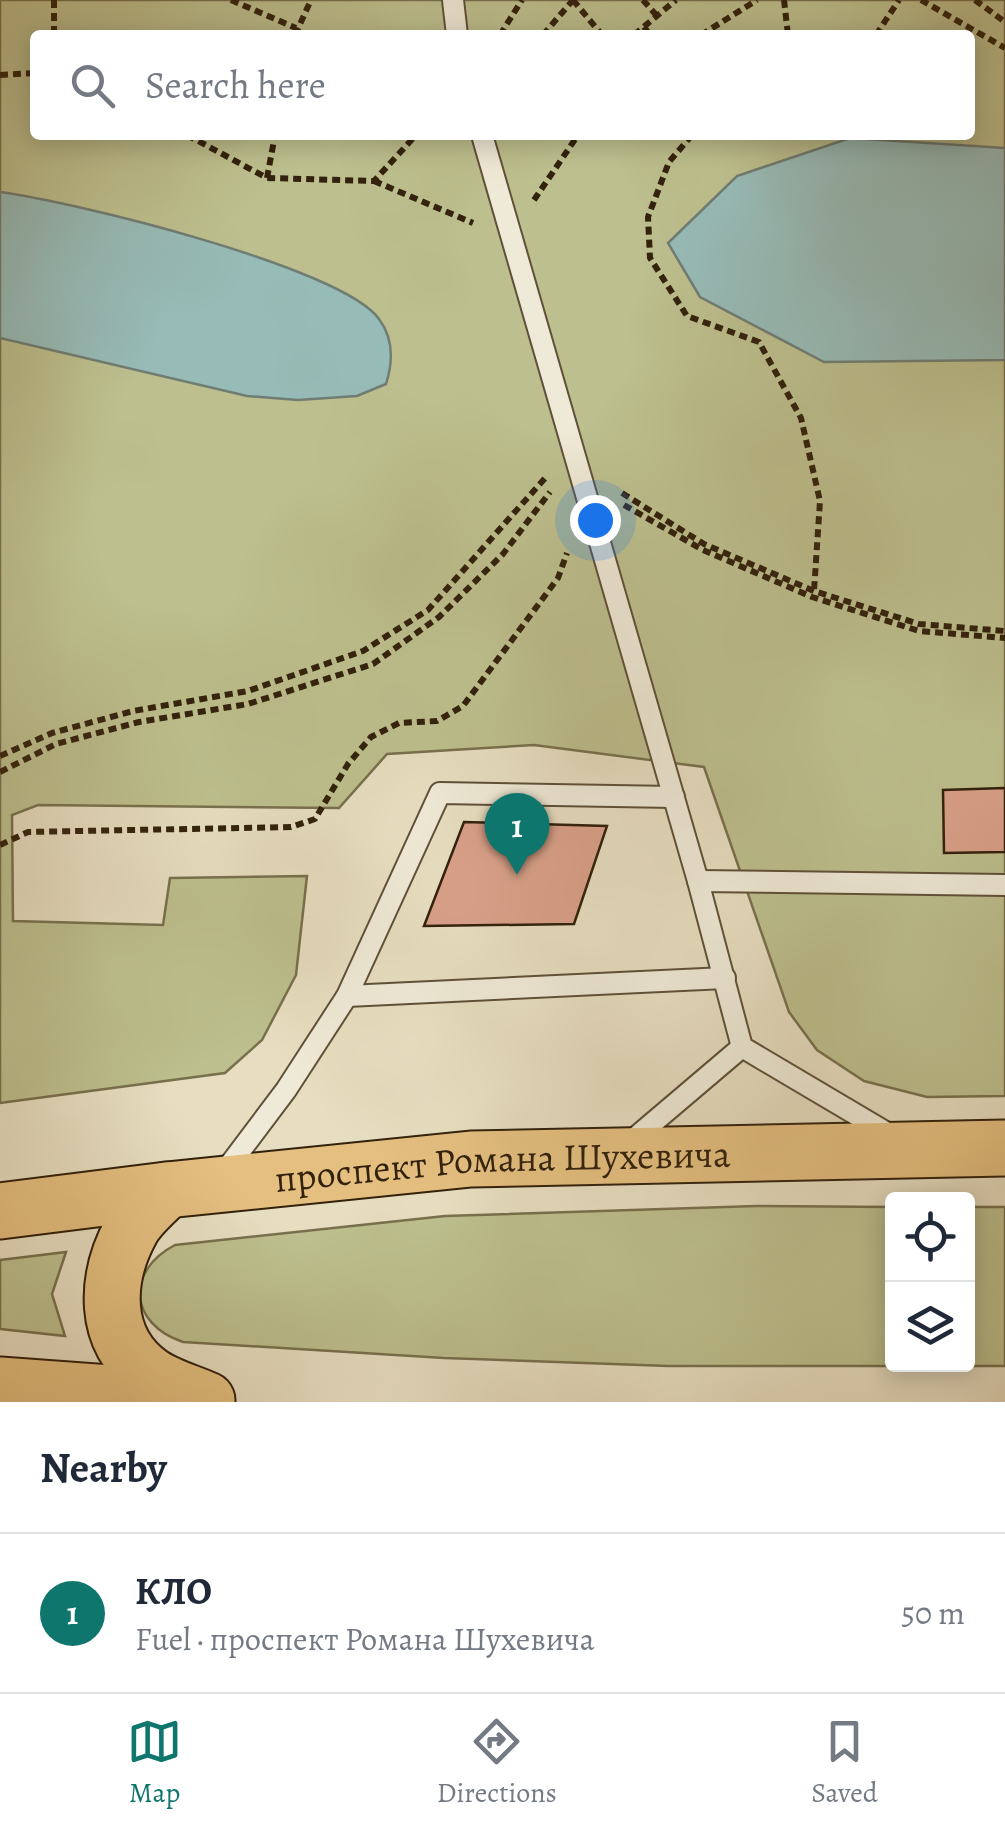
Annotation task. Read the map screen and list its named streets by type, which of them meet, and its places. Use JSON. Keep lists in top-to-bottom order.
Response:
{
  "streets": {
    "main road": ["проспект Романа Шухевича"]
  },
  "page": {
    "search": "Search here",
    "pins": "1",
    "heading": "Nearby",
    "list": [
      {
        "mark": "1",
        "name": "КЛО",
        "note": "Fuel · проспект Романа Шухевича",
        "value": "50 m"
      }
    ],
    "nav": ["Map", "Directions", "Saved"]
  }
}
